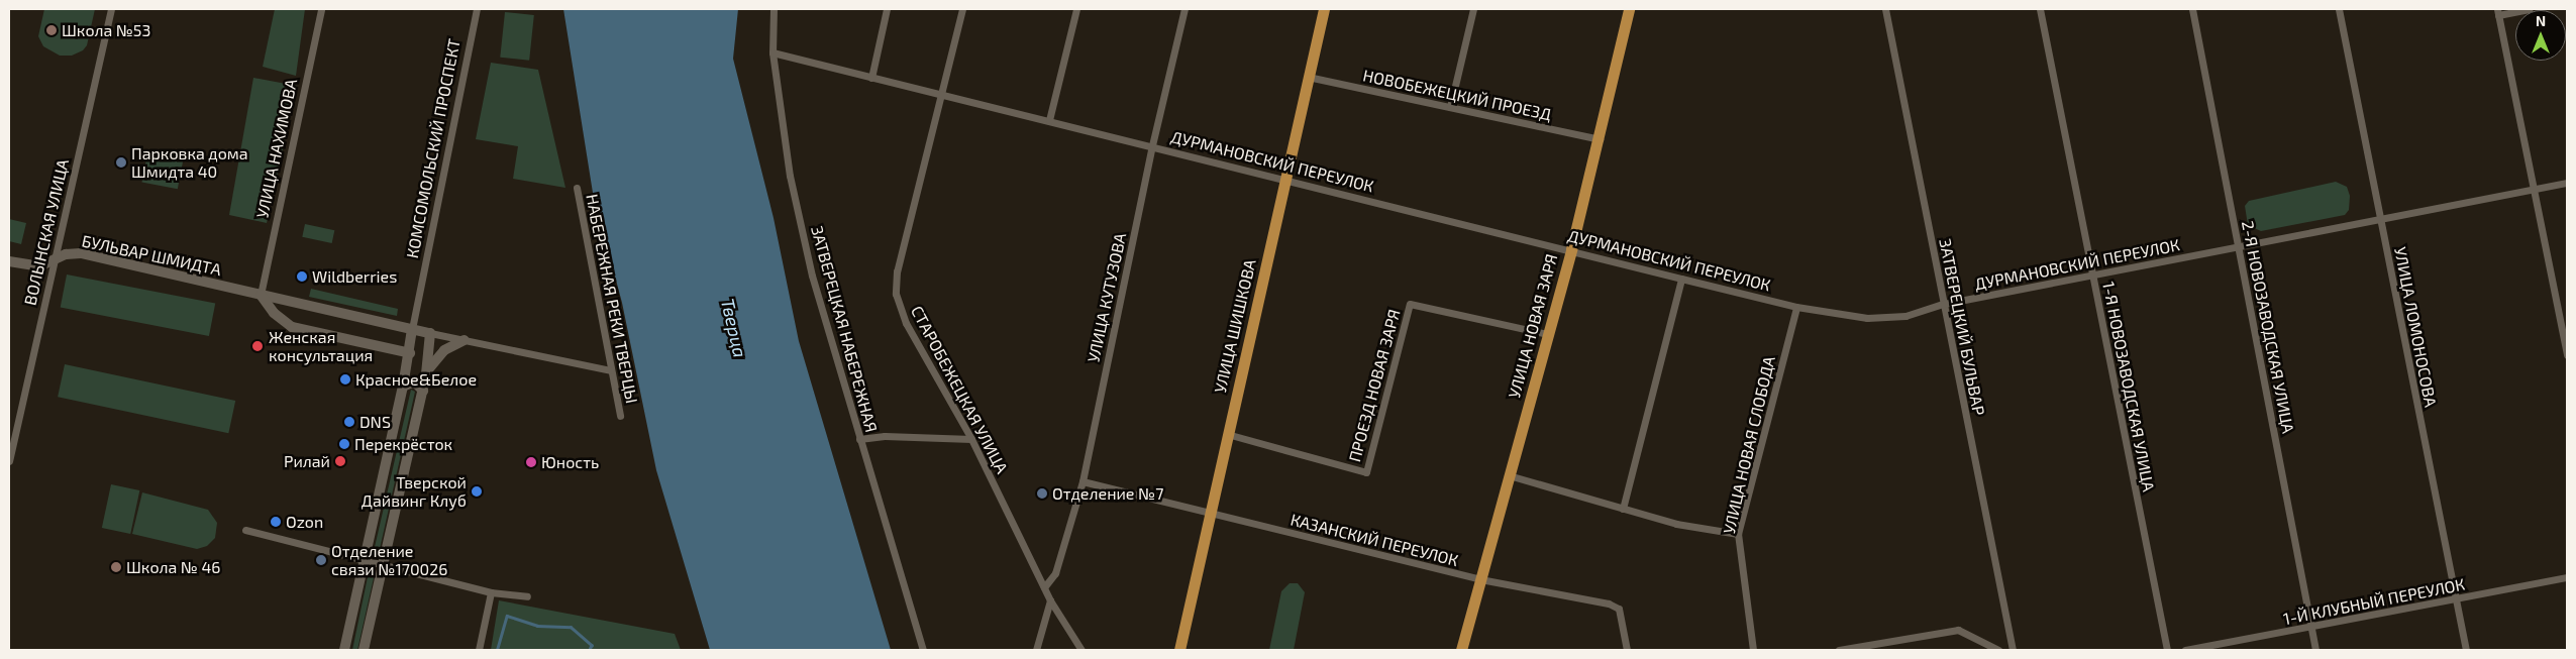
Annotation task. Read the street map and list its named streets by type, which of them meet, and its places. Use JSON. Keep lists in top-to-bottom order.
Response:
{
  "streets": {
    "main road": ["УЛИЦА ШИШКОВА", "УЛИЦА НОВАЯ ЗАРЯ"],
    "street": [
      "НОВОБЕЖЕЦКИЙ ПРОЕЗД",
      "УЛИЦА НАХИМОВА",
      "КОМСОМОЛЬСКИЙ ПРОСПЕКТ",
      "ДУРМАНОВСКИЙ ПЕРЕУЛОК",
      "ВОЛЫНСКАЯ УЛИЦА",
      "БУЛЬВАР ШМИДТА",
      "УЛИЦА КУТУЗОВА",
      "НАБЕРЕЖНАЯ РЕКИ ТВЕРЦЫ",
      "ЗАТВЕРЕЦКИЙ БУЛЬВАР",
      "2-Я НОВОЗАВОДСКАЯ УЛИЦА",
      "УЛИЦА ЛОМОНОСОВА",
      "ЗАТВЕРЕЦКАЯ НАБЕРЕЖНАЯ",
      "ПРОЕЗД НОВАЯ ЗАРЯ",
      "1-Я НОВОЗАВОДСКАЯ УЛИЦА",
      "СТАРОБЕЖЕЦКАЯ УЛИЦА",
      "УЛИЦА НОВАЯ СЛОБОДА",
      "КАЗАНСКИЙ ПЕРЕУЛОК",
      "1-Й КЛУБНЫЙ ПЕРЕУЛОК"
    ]
  },
  "crossings": [
    ["НОВОБЕЖЕЦКИЙ ПРОЕЗД", "УЛИЦА ШИШКОВА"],
    ["НОВОБЕЖЕЦКИЙ ПРОЕЗД", "УЛИЦА НОВАЯ ЗАРЯ"],
    ["УЛИЦА НАХИМОВА", "БУЛЬВАР ШМИДТА"],
    ["КОМСОМОЛЬСКИЙ ПРОСПЕКТ", "БУЛЬВАР ШМИДТА"],
    ["ДУРМАНОВСКИЙ ПЕРЕУЛОК", "УЛИЦА КУТУЗОВА"],
    ["ДУРМАНОВСКИЙ ПЕРЕУЛОК", "УЛИЦА ШИШКОВА"],
    ["ДУРМАНОВСКИЙ ПЕРЕУЛОК", "УЛИЦА НОВАЯ ЗАРЯ"],
    ["ДУРМАНОВСКИЙ ПЕРЕУЛОК", "ЗАТВЕРЕЦКИЙ БУЛЬВАР"],
    ["ДУРМАНОВСКИЙ ПЕРЕУЛОК", "2-Я НОВОЗАВОДСКАЯ УЛИЦА"],
    ["ДУРМАНОВСКИЙ ПЕРЕУЛОК", "УЛИЦА ЛОМОНОСОВА"],
    ["ДУРМАНОВСКИЙ ПЕРЕУЛОК", "ЗАТВЕРЕЦКАЯ НАБЕРЕЖНАЯ"],
    ["ДУРМАНОВСКИЙ ПЕРЕУЛОК", "1-Я НОВОЗАВОДСКАЯ УЛИЦА"],
    ["ДУРМАНОВСКИЙ ПЕРЕУЛОК", "СТАРОБЕЖЕЦКАЯ УЛИЦА"],
    ["ДУРМАНОВСКИЙ ПЕРЕУЛОК", "УЛИЦА НОВАЯ СЛОБОДА"],
    ["ВОЛЫНСКАЯ УЛИЦА", "БУЛЬВАР ШМИДТА"],
    ["УЛИЦА КУТУЗОВА", "СТАРОБЕЖЕЦКАЯ УЛИЦА"],
    ["УЛИЦА КУТУЗОВА", "КАЗАНСКИЙ ПЕРЕУЛОК"],
    ["УЛИЦА ШИШКОВА", "ПРОЕЗД НОВАЯ ЗАРЯ"],
    ["УЛИЦА ШИШКОВА", "КАЗАНСКИЙ ПЕРЕУЛОК"],
    ["УЛИЦА НОВАЯ ЗАРЯ", "ПРОЕЗД НОВАЯ ЗАРЯ"],
    ["УЛИЦА НОВАЯ ЗАРЯ", "КАЗАНСКИЙ ПЕРЕУЛОК"],
    ["2-Я НОВОЗАВОДСКАЯ УЛИЦА", "1-Й КЛУБНЫЙ ПЕРЕУЛОК"],
    ["УЛИЦА ЛОМОНОСОВА", "1-Й КЛУБНЫЙ ПЕРЕУЛОК"]
  ],
  "water": ["Тверца"],
  "places": [
    "Школа №53",
    "Парковка дома Шмидта 40",
    "Wildberries",
    "Женская консультация",
    "Красное&Белое",
    "DNS",
    "Перекрёсток",
    "Рилай",
    "Юность",
    "Тверской Дайвинг Клуб",
    "Отделение №7",
    "Ozon",
    "Отделение связи №170026",
    "Школа № 46"
  ],
  "north": "top"
}
